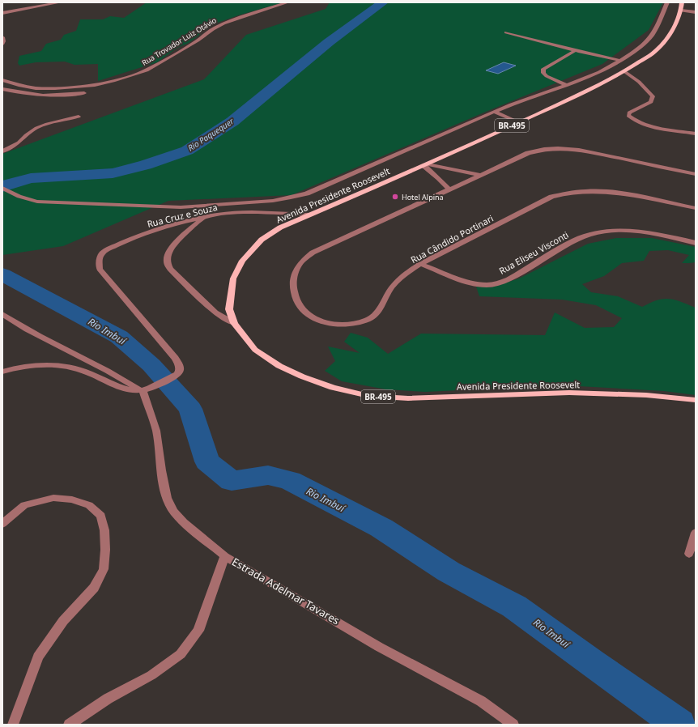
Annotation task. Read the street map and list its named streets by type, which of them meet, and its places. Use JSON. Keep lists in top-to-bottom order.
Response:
{
  "streets": {
    "main road": ["BR-495", "Avenida Presidente Roosevelt"],
    "street": [
      "Rua Trovador Luiz Otávio",
      "Rua Cruz e Souza",
      "Rua Cândido Portinari",
      "Rua Eliseu Visconti",
      "Estrada Adelmar Tavares"
    ]
  },
  "crossings": [
    ["Avenida Presidente Roosevelt", "Rua Cruz e Souza"],
    ["Rua Cruz e Souza", "Estrada Adelmar Tavares"],
    ["Rua Cândido Portinari", "Rua Eliseu Visconti"]
  ],
  "water": ["Rio Paquequer", "Rio Imbuí"],
  "places": ["Hotel Alpina"]
}
